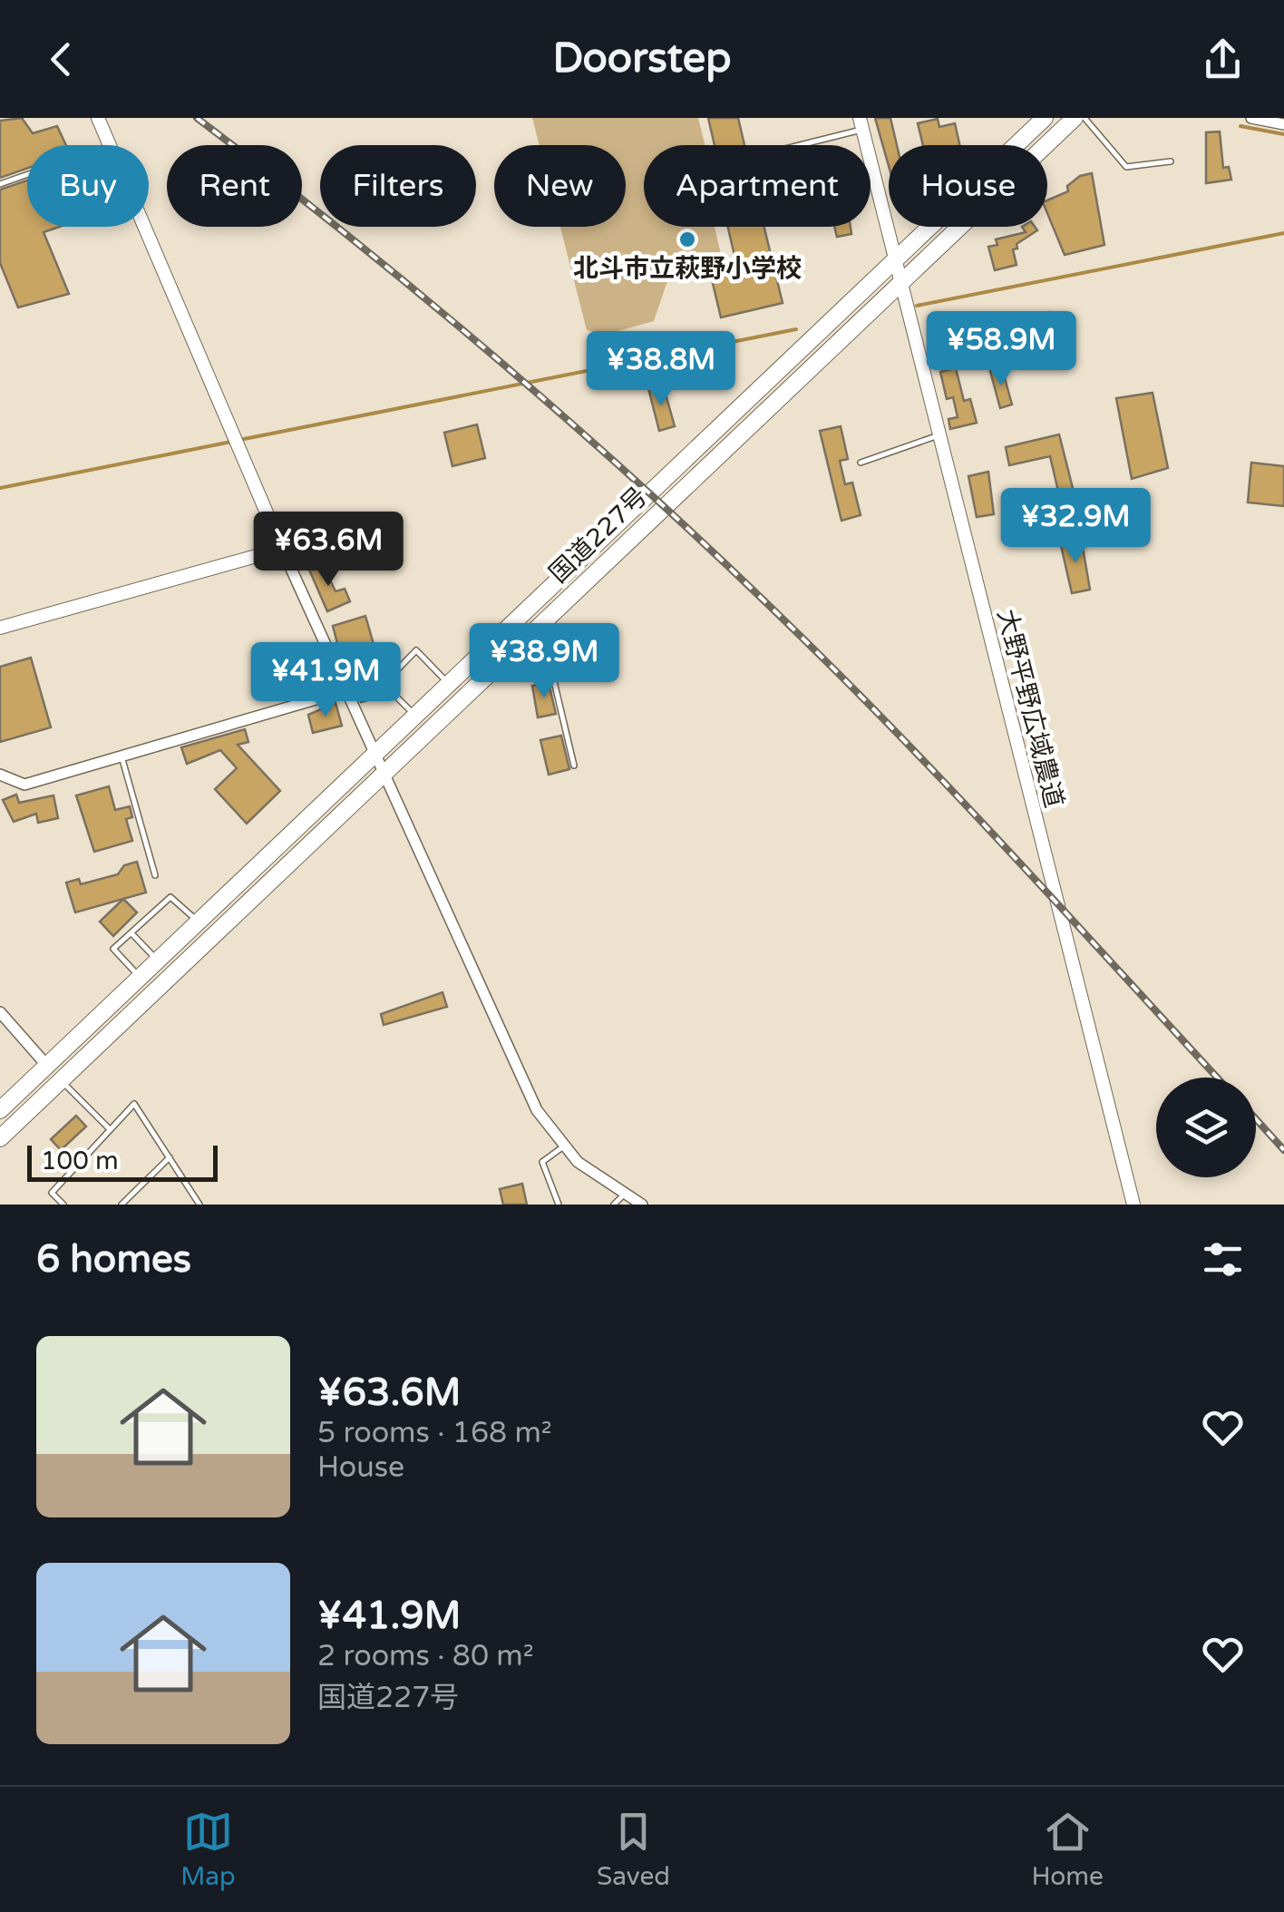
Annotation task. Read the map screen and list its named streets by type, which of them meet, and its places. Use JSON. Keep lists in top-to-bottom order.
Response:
{
  "streets": {
    "highway": ["国道227号"],
    "street": ["大野平野広域農道"]
  },
  "crossings": [
    ["国道227号", "大野平野広域農道"]
  ],
  "places": ["北斗市立萩野小学校"],
  "scale_bar": "100 m",
  "page": {
    "header": "Doorstep",
    "chip": [
      "Buy",
      "Rent",
      "Filters",
      "New",
      "Apartment",
      "House"
    ],
    "price": [
      "¥58.9M",
      "¥38.8M",
      "¥32.9M",
      "¥63.6M",
      "¥38.9M",
      "¥41.9M"
    ],
    "scale": "100 m",
    "heading": "6 homes",
    "list": [
      {
        "name": "¥63.6M",
        "note": "5 rooms · 168 m² · House"
      },
      {
        "name": "¥41.9M",
        "note": "2 rooms · 80 m² · 国道227号"
      }
    ],
    "tabs": ["Map", "Saved", "Home"]
  }
}
